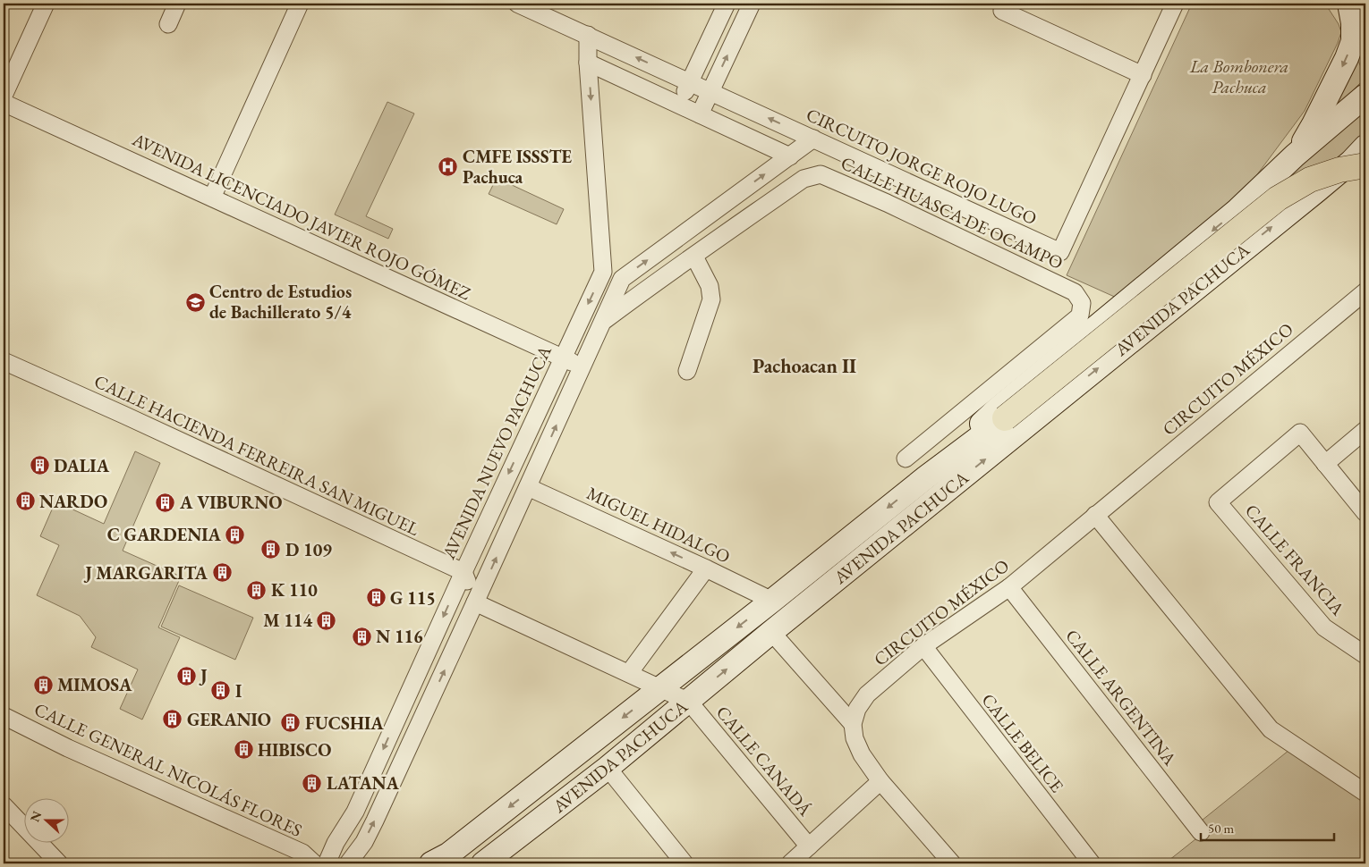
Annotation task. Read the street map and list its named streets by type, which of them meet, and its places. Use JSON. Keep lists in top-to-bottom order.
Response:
{
  "streets": {
    "main road": ["AVENIDA PACHUCA"],
    "street": [
      "CIRCUITO JORGE ROJO LUGO",
      "CALLE HUASCA DE OCAMPO",
      "AVENIDA LICENCIADO JAVIER ROJO GÓMEZ",
      "CIRCUITO MÉXICO",
      "AVENIDA NUEVO PACHUCA",
      "CALLE HACIENDA FERREIRA SAN MIGUEL",
      "MIGUEL HIDALGO",
      "CALLE FRANCIA",
      "CALLE ARGENTINA",
      "CALLE BELICE",
      "CALLE CANADÁ",
      "CALLE GENERAL NICOLÁS FLORES"
    ]
  },
  "crossings": [
    ["CIRCUITO JORGE ROJO LUGO", "AVENIDA NUEVO PACHUCA"],
    ["AVENIDA LICENCIADO JAVIER ROJO GÓMEZ", "AVENIDA NUEVO PACHUCA"],
    ["AVENIDA PACHUCA", "MIGUEL HIDALGO"],
    ["AVENIDA PACHUCA", "CALLE CANADÁ"],
    ["CIRCUITO MÉXICO", "CALLE ARGENTINA"],
    ["CIRCUITO MÉXICO", "CALLE BELICE"],
    ["AVENIDA NUEVO PACHUCA", "CALLE HACIENDA FERREIRA SAN MIGUEL"]
  ],
  "districts": ["Pachoacan II"],
  "parks": ["La Bombonera Pachuca"],
  "places": {
    "hospital": ["CMFE ISSSTE Pachuca"],
    "school or university": ["Centro de Estudios de Bachillerato 5/4"],
    "building": [
      "DALIA",
      "NARDO",
      "A VIBURNO",
      "C GARDENIA",
      "D 109",
      "J MARGARITA",
      "K 110",
      "G 115",
      "M 114",
      "N 116",
      "J",
      "MIMOSA",
      "I",
      "GERANIO",
      "FUCSHIA",
      "HIBISCO",
      "LATANA"
    ]
  },
  "scale_bar": "50 m",
  "north": "left"
}
